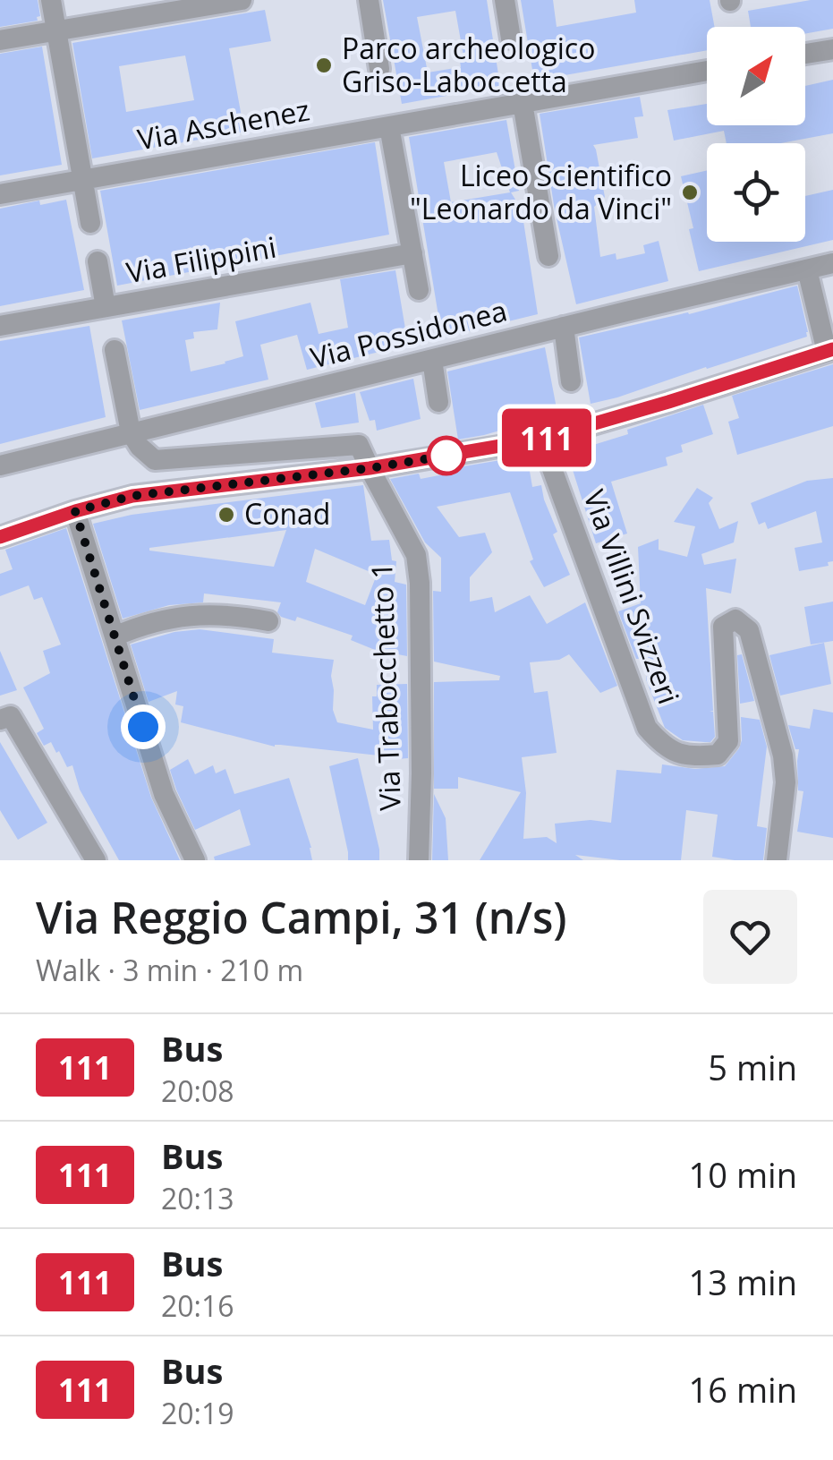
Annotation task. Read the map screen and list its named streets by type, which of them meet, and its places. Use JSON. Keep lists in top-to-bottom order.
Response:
{
  "streets": {
    "street": [
      "Via Aschenez",
      "Via Filippini",
      "Via Possidonea",
      "Via Villini Svizzeri",
      "Via Trabocchetto 1"
    ]
  },
  "places": ["Parco archeologico Griso-Laboccetta", "Liceo Scientifico \"Leonardo da Vinci\"", "Conad"],
  "lines": ["bus line 111"],
  "north": "top right",
  "page": {
    "on_map": "111",
    "heading": ["Via Reggio Campi, 31 (n/s)", "Walk · 3 min · 210 m"],
    "list": [
      {
        "mark": "111",
        "name": "Bus",
        "note": "20:08",
        "value": "5 min"
      },
      {
        "mark": "111",
        "name": "Bus",
        "note": "20:13",
        "value": "10 min"
      },
      {
        "mark": "111",
        "name": "Bus",
        "note": "20:16",
        "value": "13 min"
      },
      {
        "mark": "111",
        "name": "Bus",
        "note": "20:19",
        "value": "16 min"
      }
    ]
  }
}
